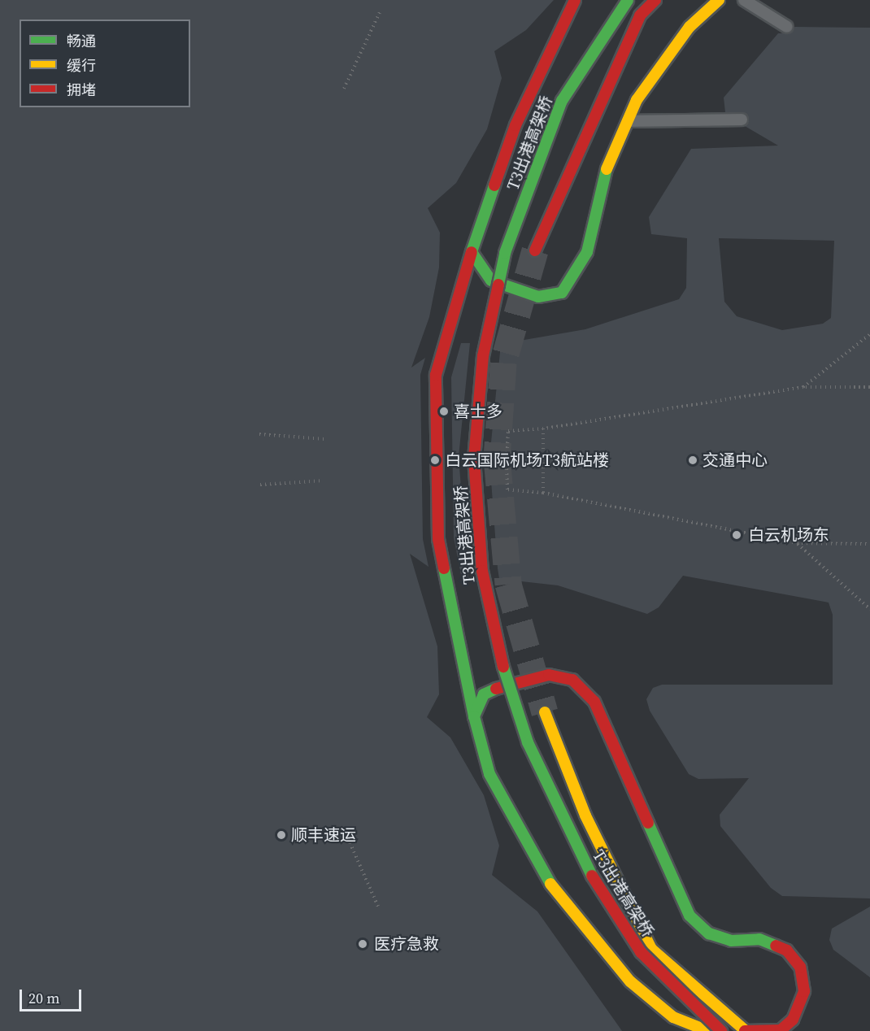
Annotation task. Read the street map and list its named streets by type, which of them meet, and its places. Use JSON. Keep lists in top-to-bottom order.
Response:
{
  "streets": {
    "main road": ["T3出港高架桥"]
  },
  "places": [
    "喜士多",
    "白云国际机场T3航站楼",
    "交通中心",
    "白云机场东",
    "顺丰速运",
    "医疗急救"
  ],
  "legend": ["畅通", "缓行", "拥堵"],
  "scale_bar": "20 m"
}
